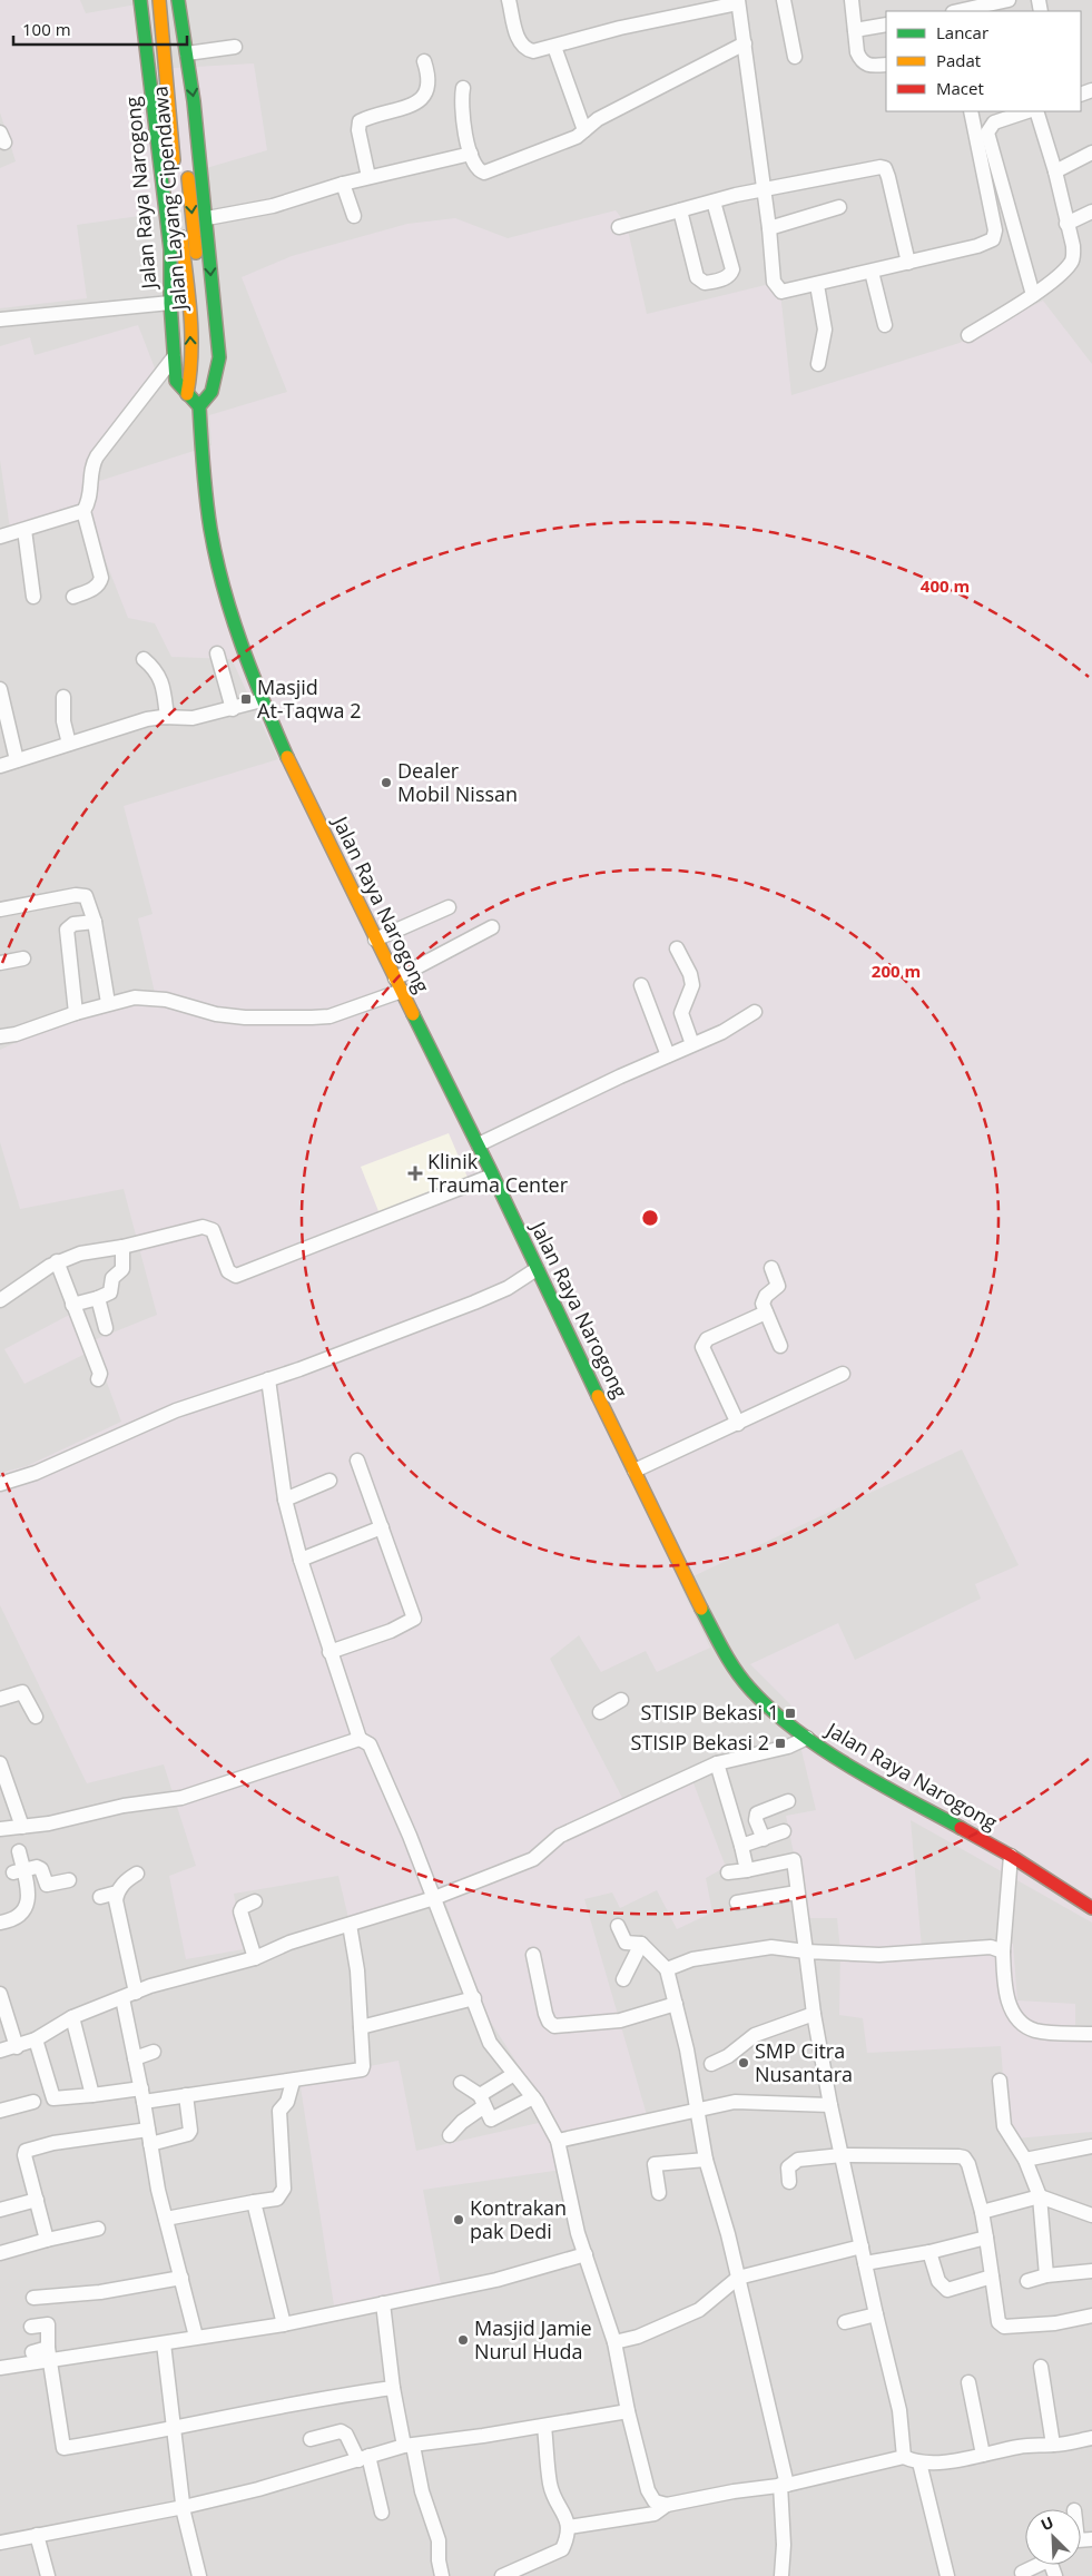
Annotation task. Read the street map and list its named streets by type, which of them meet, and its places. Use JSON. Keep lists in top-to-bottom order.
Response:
{
  "streets": {
    "main road": ["Jalan Raya Narogong", "Jalan Layang Cipendawa"]
  },
  "crossings": [
    ["Jalan Raya Narogong", "Jalan Layang Cipendawa"]
  ],
  "places": {
    "transit": ["Masjid At-Taqwa 2", "STISIP Bekasi 1", "STISIP Bekasi 2"],
    "other": [
      "Dealer Mobil Nissan",
      "SMP Citra Nusantara",
      "Kontrakan pak Dedi",
      "Masjid Jamie Nurul Huda"
    ],
    "health": ["Klinik Trauma Center"]
  },
  "legend": ["Lancar", "Padat", "Macet"],
  "scale_bar": "100 m",
  "north": "top left",
  "rings": ["400 m", "200 m"]
}
